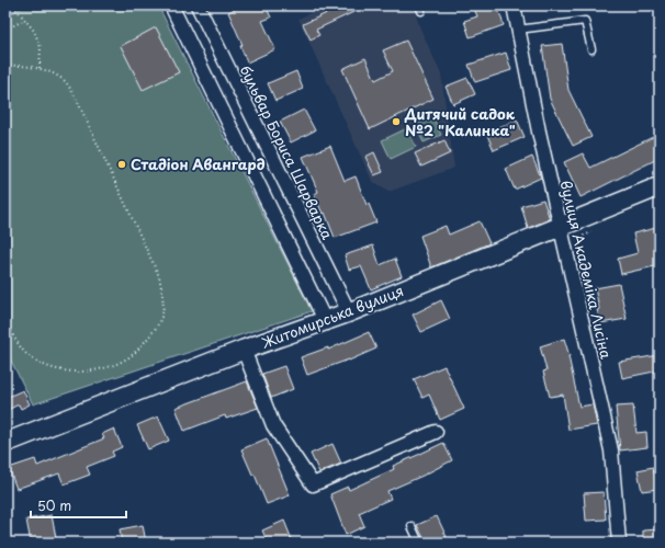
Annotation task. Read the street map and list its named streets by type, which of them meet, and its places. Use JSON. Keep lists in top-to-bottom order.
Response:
{
  "streets": {
    "main road": ["Житомирська вулиця"],
    "street": ["бульвар Бориса Шарварка", "вулиця Академіка Лисіна"]
  },
  "crossings": [
    ["бульвар Бориса Шарварка", "Житомирська вулиця"],
    ["вулиця Академіка Лисіна", "Житомирська вулиця"]
  ],
  "places": ["Дитячий садок №2 \"Калинка\"", "Стадіон Авангард"],
  "scale_bar": "50 m"
}
